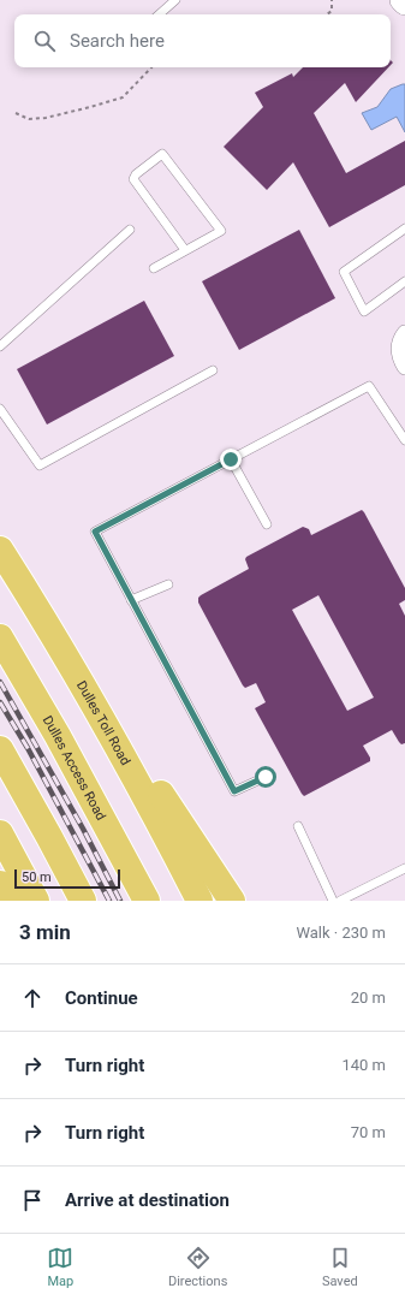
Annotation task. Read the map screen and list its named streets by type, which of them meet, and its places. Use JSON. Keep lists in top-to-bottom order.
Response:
{
  "streets": {
    "highway": ["Dulles Toll Road", "Dulles Access Road"]
  },
  "scale_bar": "50 m",
  "page": {
    "search": "Search here",
    "scale": "50 m",
    "heading": ["3 min", "Walk · 230 m"],
    "list": [
      ["Continue", "20 m"],
      ["Turn right", "140 m"],
      ["Turn right", "70 m"],
      "Arrive at destination"
    ],
    "nav": ["Map", "Directions", "Saved"]
  }
}
